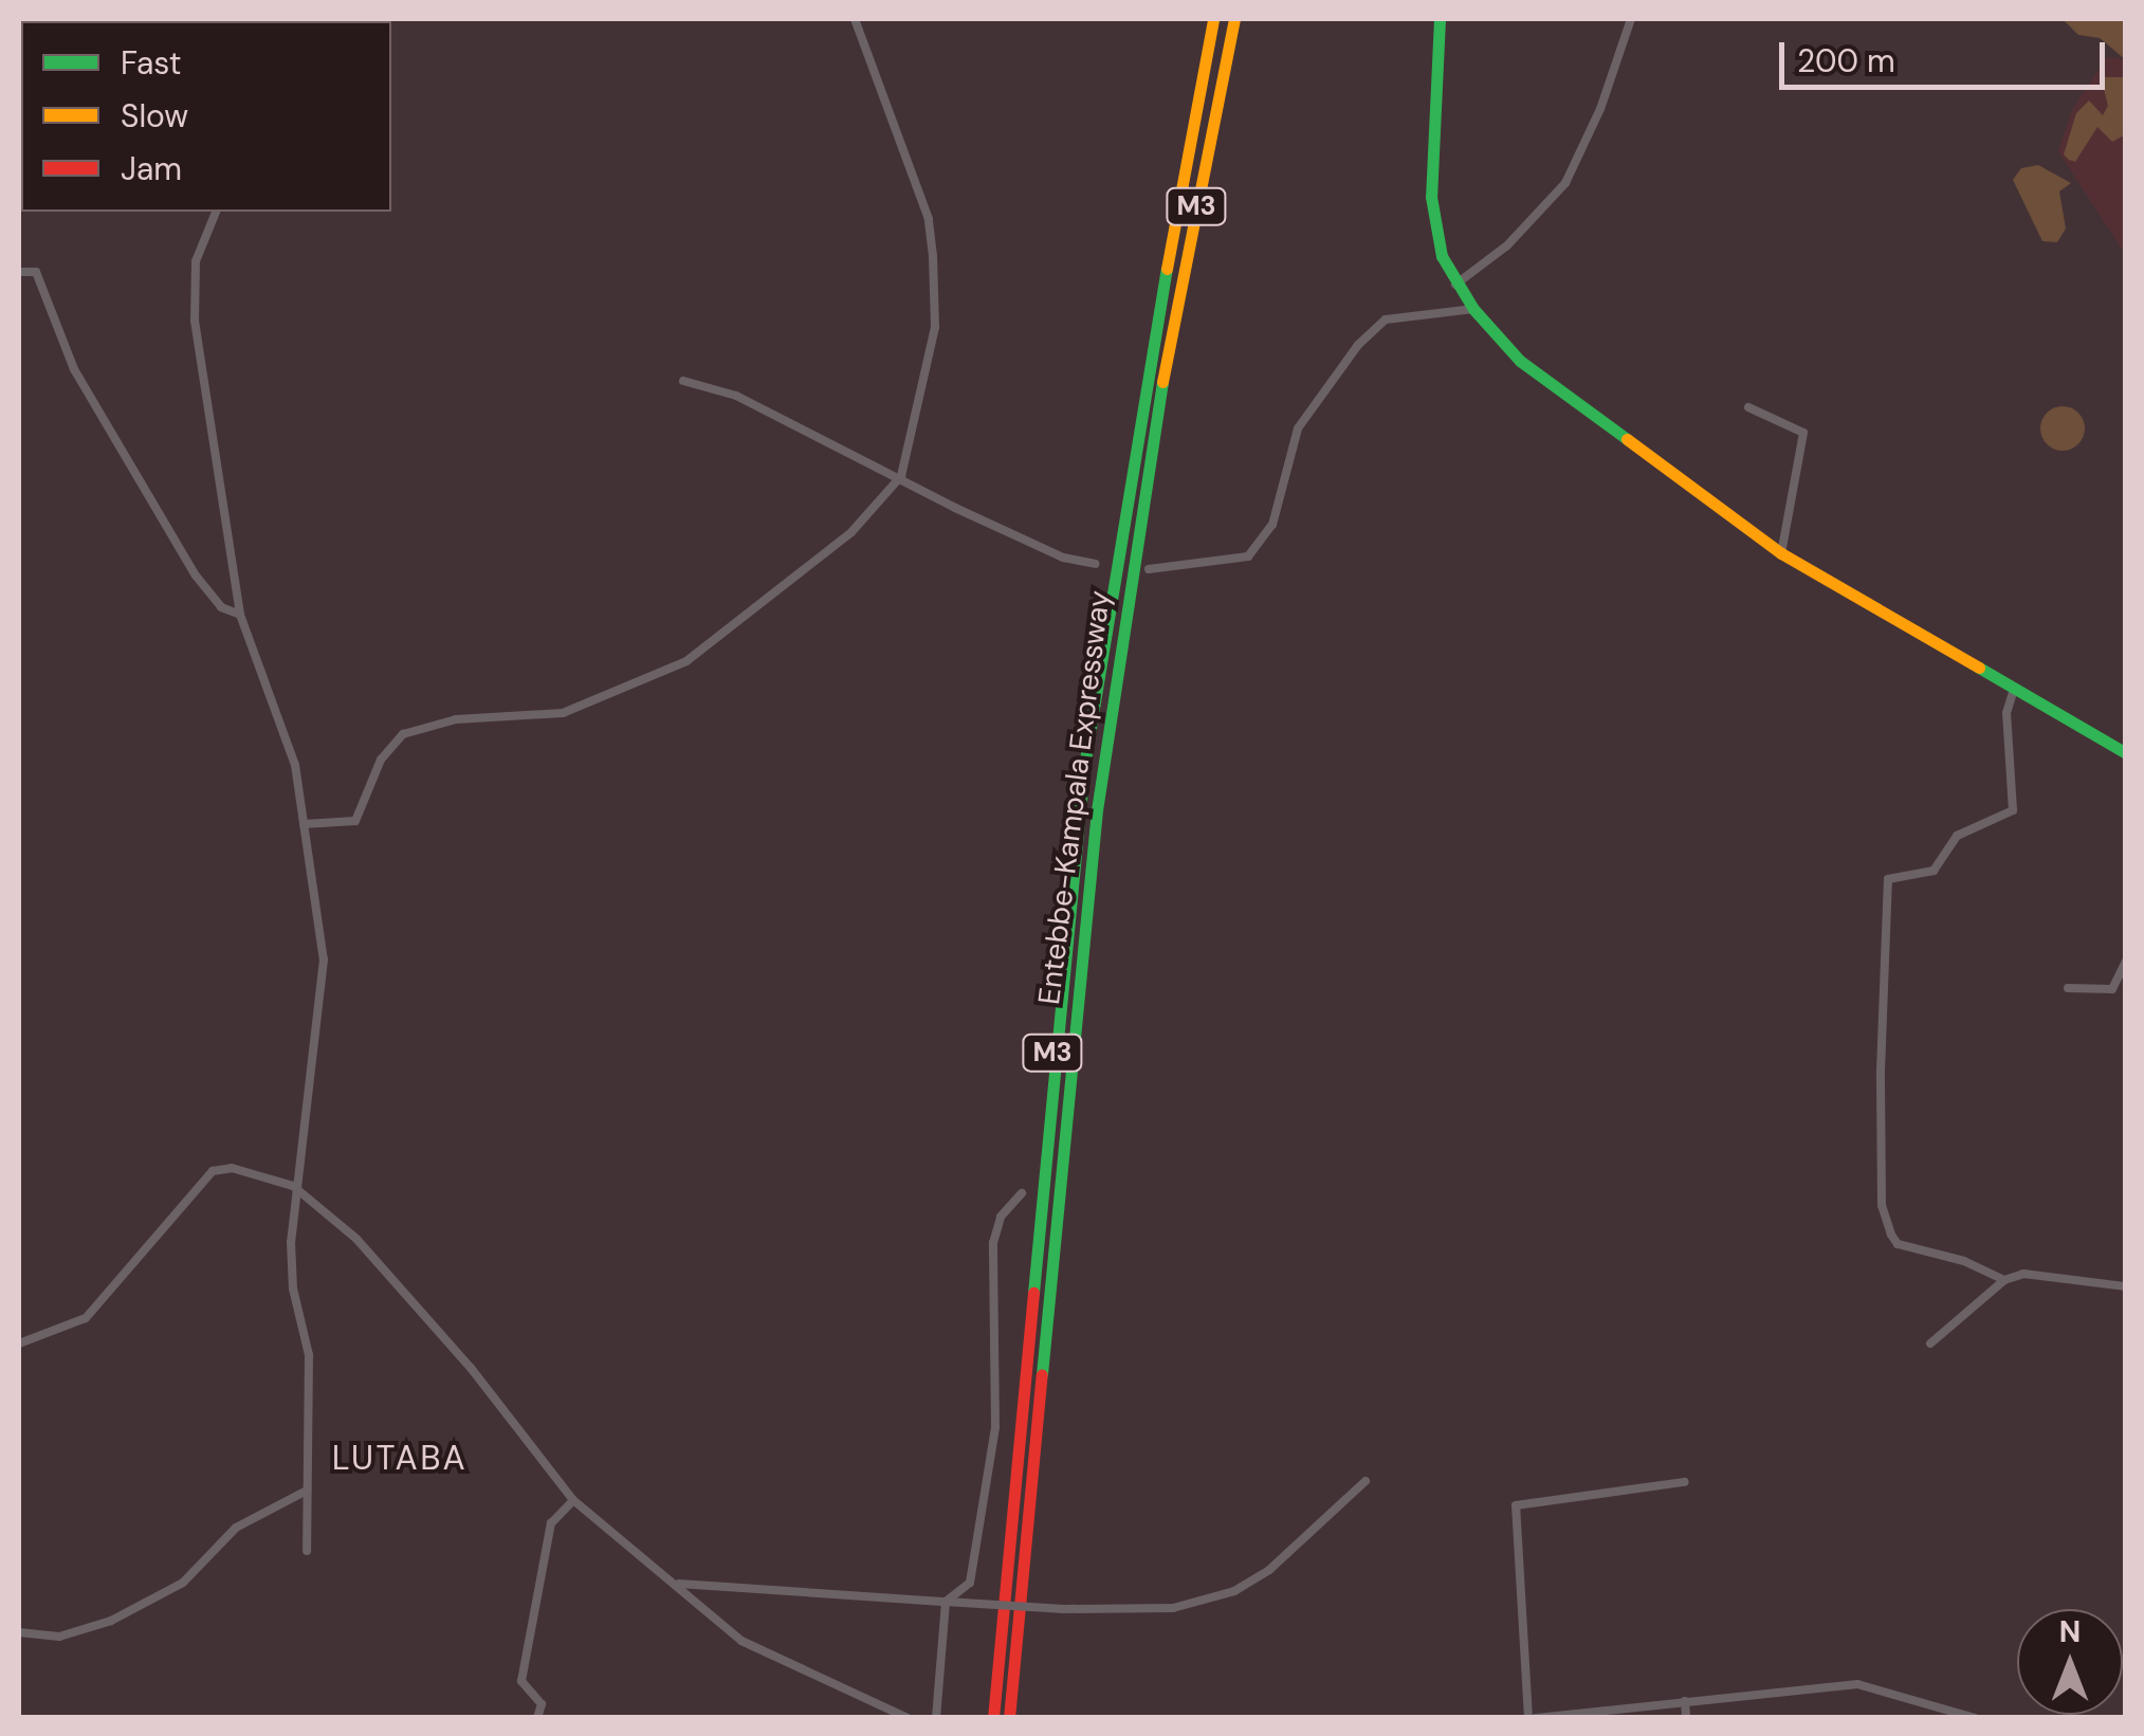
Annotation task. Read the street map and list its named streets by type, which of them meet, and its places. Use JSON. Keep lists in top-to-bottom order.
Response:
{
  "streets": {
    "main road": ["M3", "Entebbe-Kampala Expressway"]
  },
  "districts": ["LUTABA"],
  "legend": ["Fast", "Slow", "Jam"],
  "scale_bar": "200 m",
  "north": "top"
}
